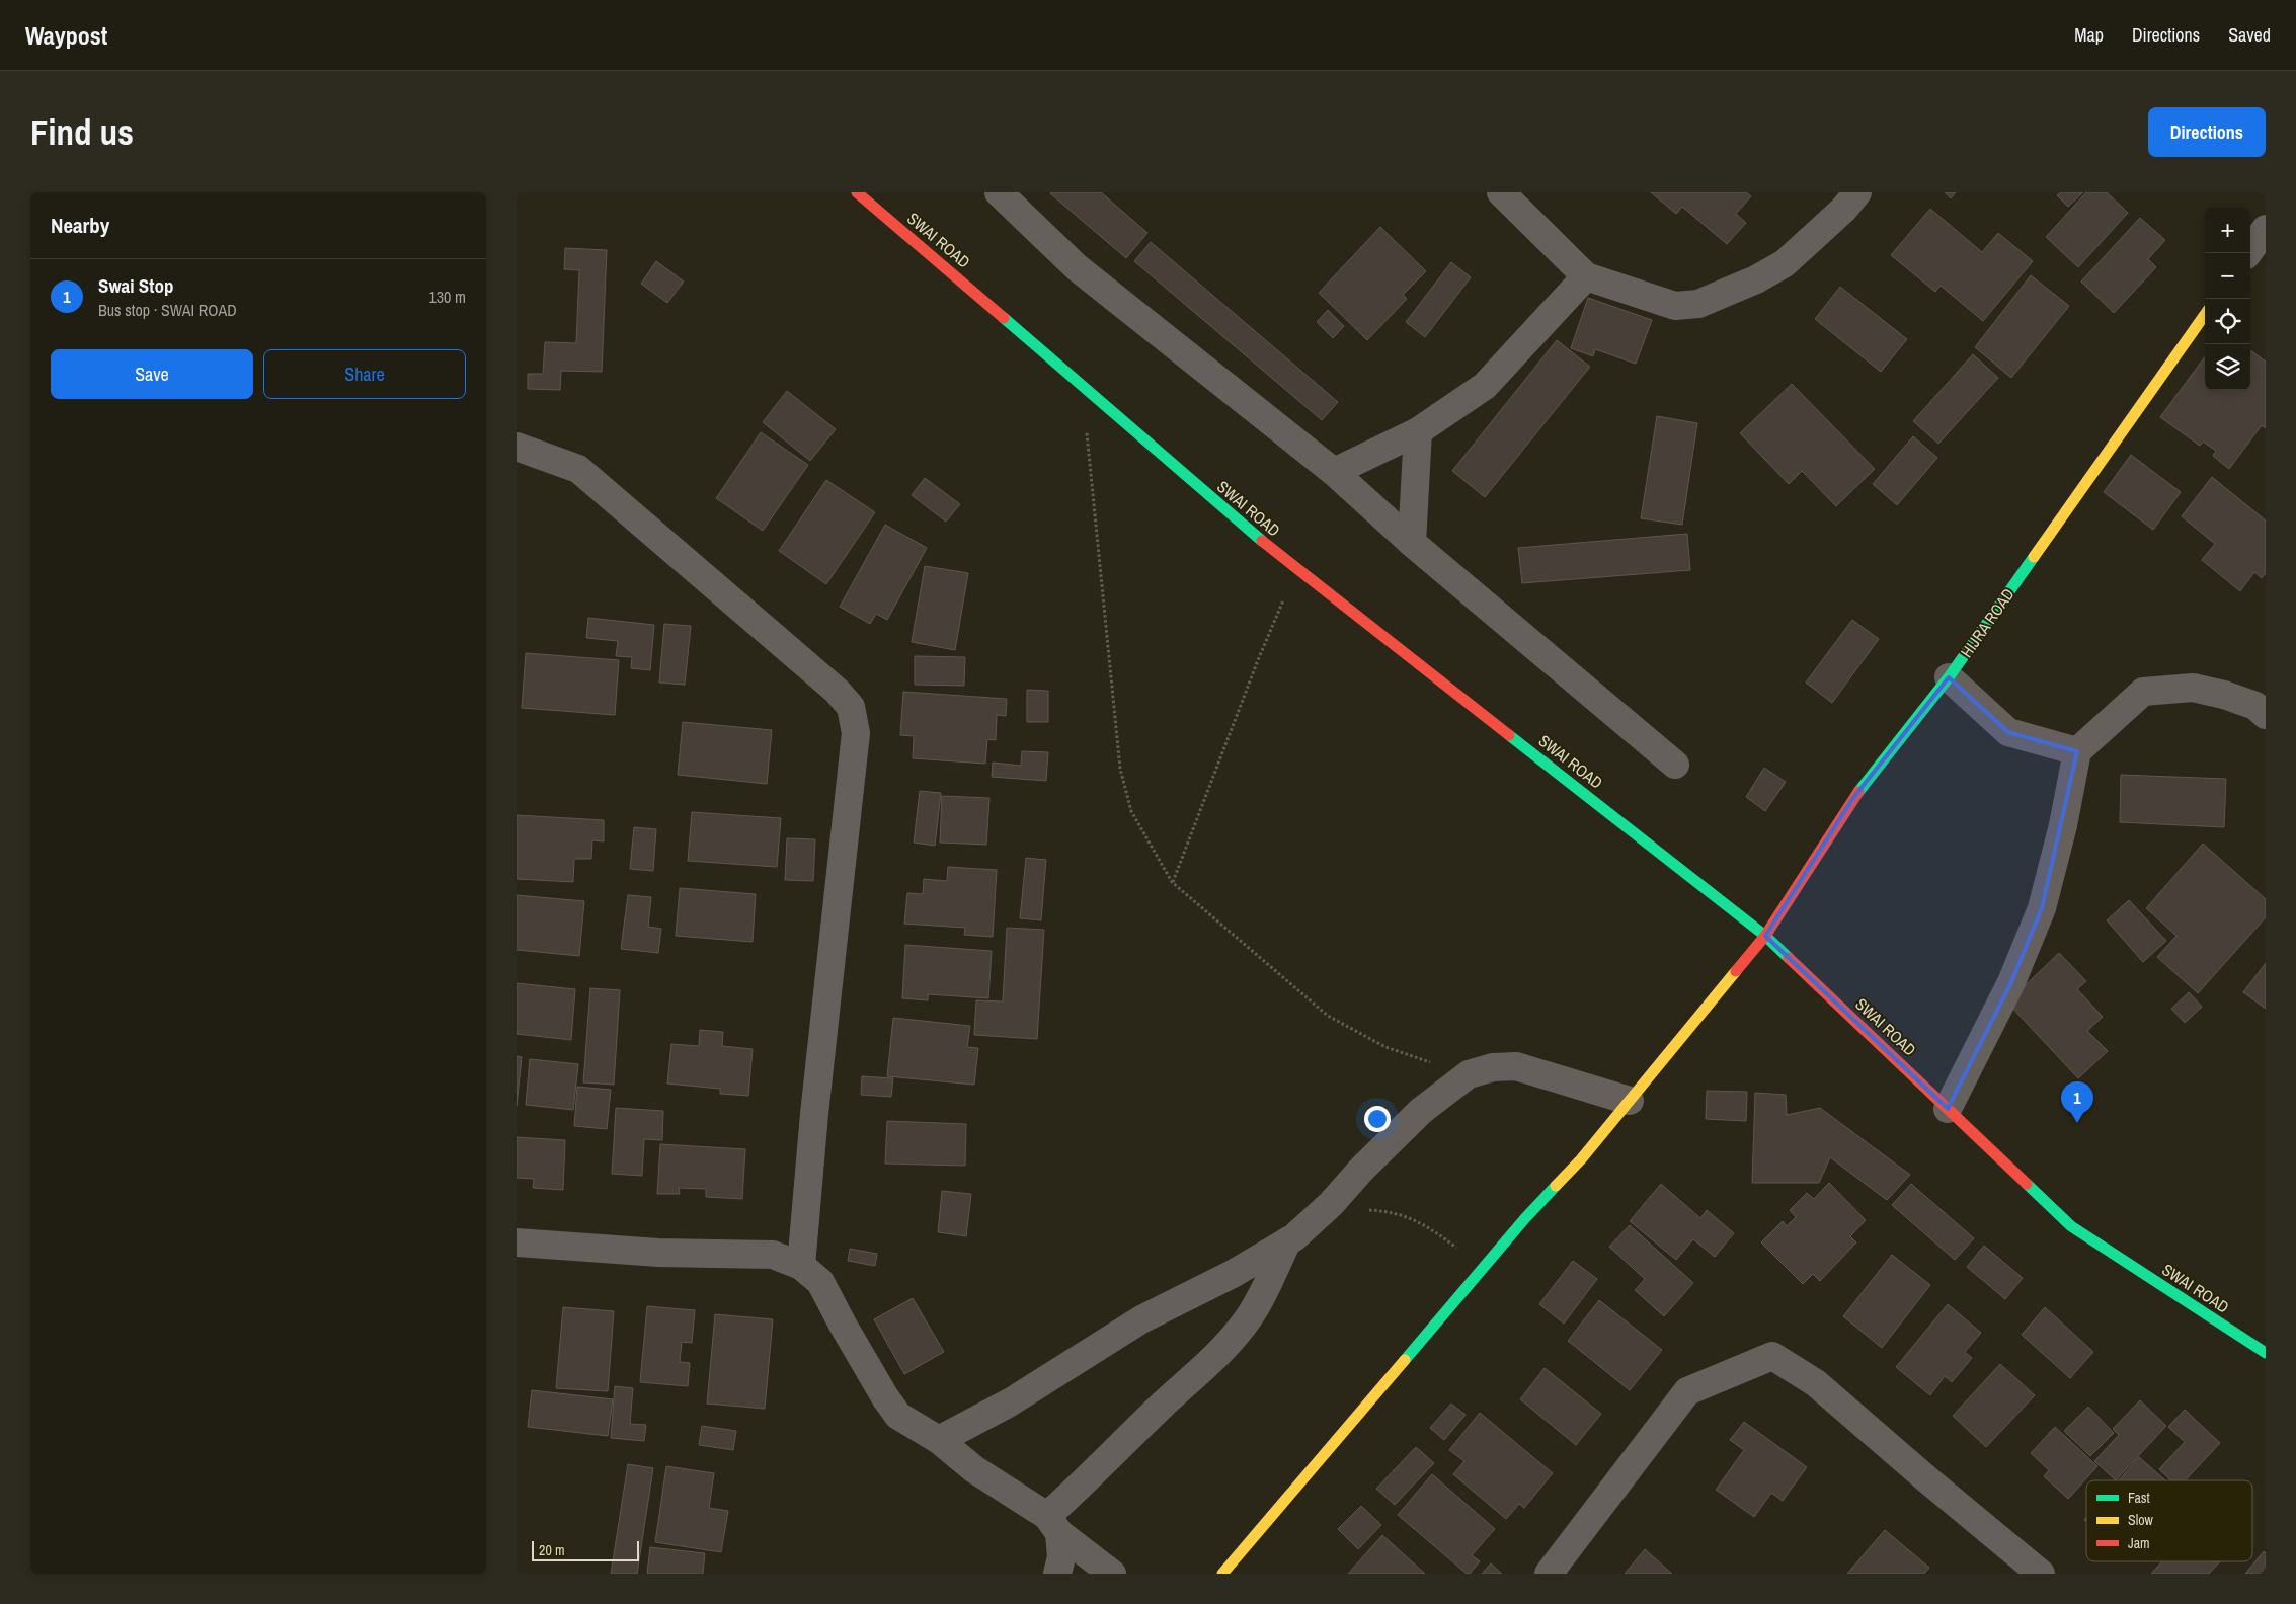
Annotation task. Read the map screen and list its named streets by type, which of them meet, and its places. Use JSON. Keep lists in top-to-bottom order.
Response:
{
  "streets": {
    "street": ["SWAI ROAD", "HIJRA ROAD"]
  },
  "crossings": [
    ["SWAI ROAD", "HIJRA ROAD"]
  ],
  "legend": ["Fast", "Slow", "Jam"],
  "scale_bar": "20 m",
  "page": {
    "header": "Waypost",
    "nav": ["Map", "Directions", "Saved"],
    "buttons": [
      "Directions",
      ["Save", "Share"]
    ],
    "title": "Find us",
    "heading": "Nearby",
    "map_buttons": ["+", "−"],
    "list": [
      {
        "mark": "1",
        "name": "Swai Stop",
        "note": "Bus stop · SWAI ROAD",
        "value": "130 m"
      }
    ],
    "pins": "1",
    "scale": "20 m"
  }
}
